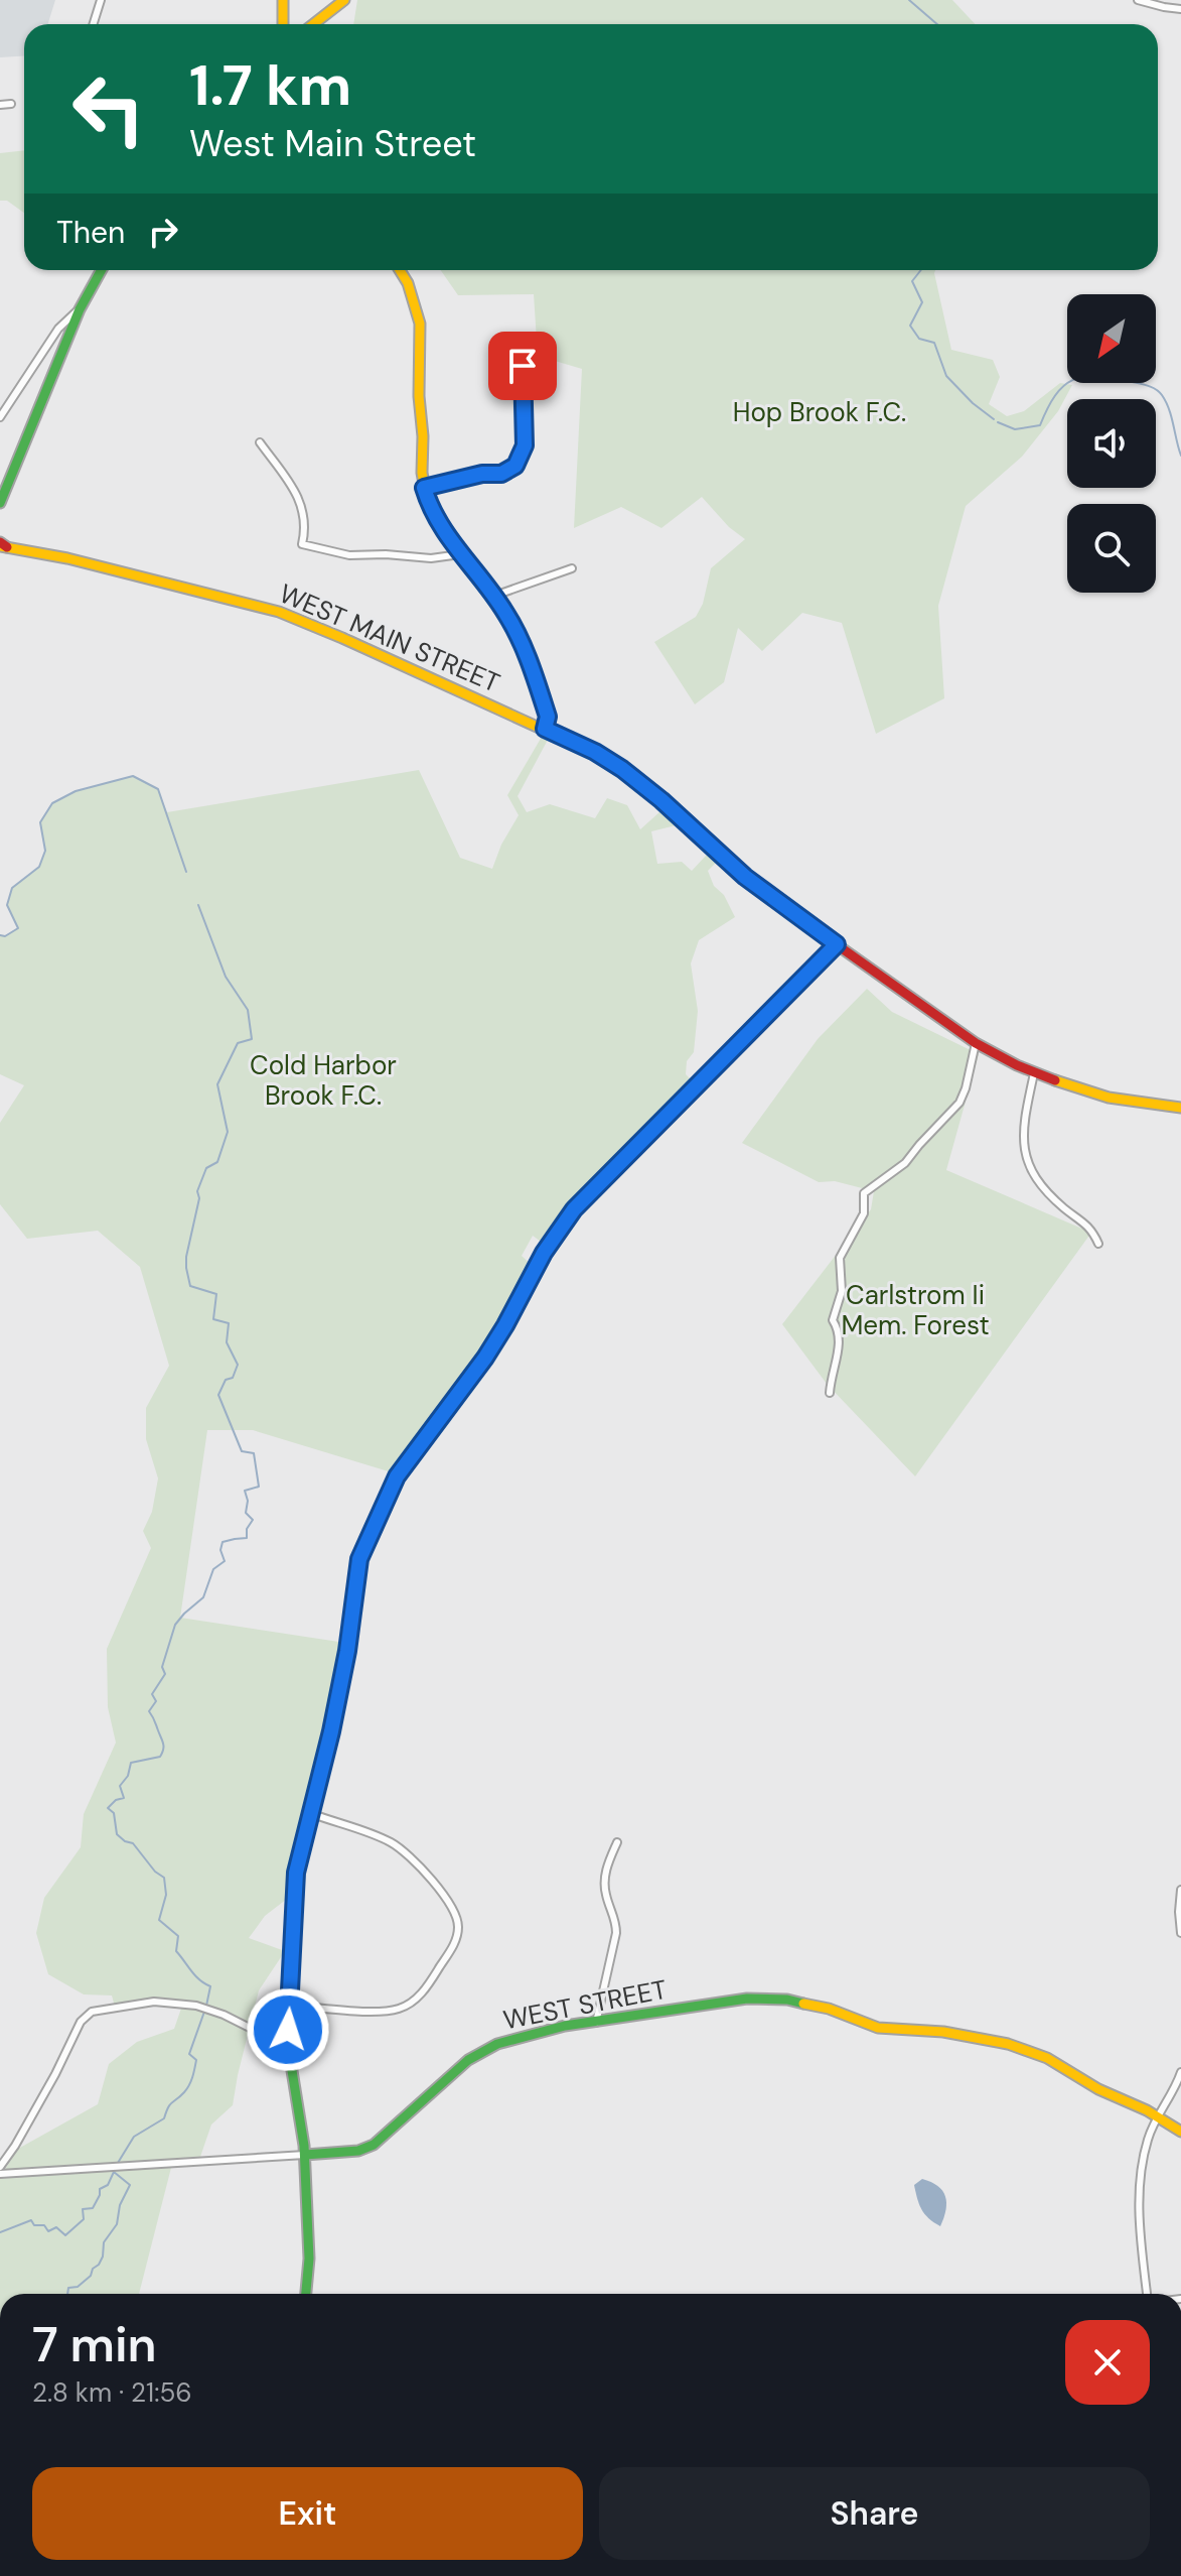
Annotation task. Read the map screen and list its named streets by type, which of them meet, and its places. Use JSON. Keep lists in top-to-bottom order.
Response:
{
  "streets": {
    "street": ["WEST MAIN STREET", "WEST STREET"]
  },
  "parks": ["Hop Brook F.C.", "Cold Harbor Brook F.C.", "Carlstrom Ii Mem. Forest"],
  "north": "bottom left",
  "page": {
    "turn": ["1.7 km", "West Main Street"],
    "then": "Then",
    "heading": ["7 min", "2.8 km · 21:56"],
    "buttons": ["Exit", "Share"]
  }
}
